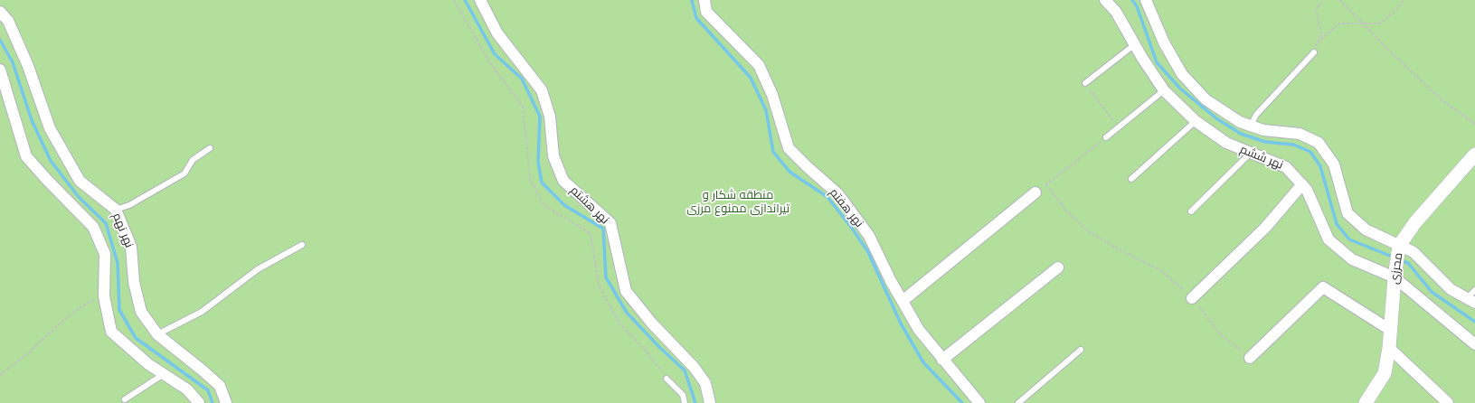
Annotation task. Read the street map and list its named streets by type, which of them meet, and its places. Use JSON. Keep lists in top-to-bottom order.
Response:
{
  "streets": {
    "street": [
      "نهر ششم",
      "نهر هشتم",
      "نهر هفتم",
      "نهر نهم",
      "محرزی"
    ]
  },
  "crossings": [
    ["نهر ششم", "محرزی"]
  ],
  "parks": ["منطقه شکار و تیراندازی ممنوع مرزی"]
}
